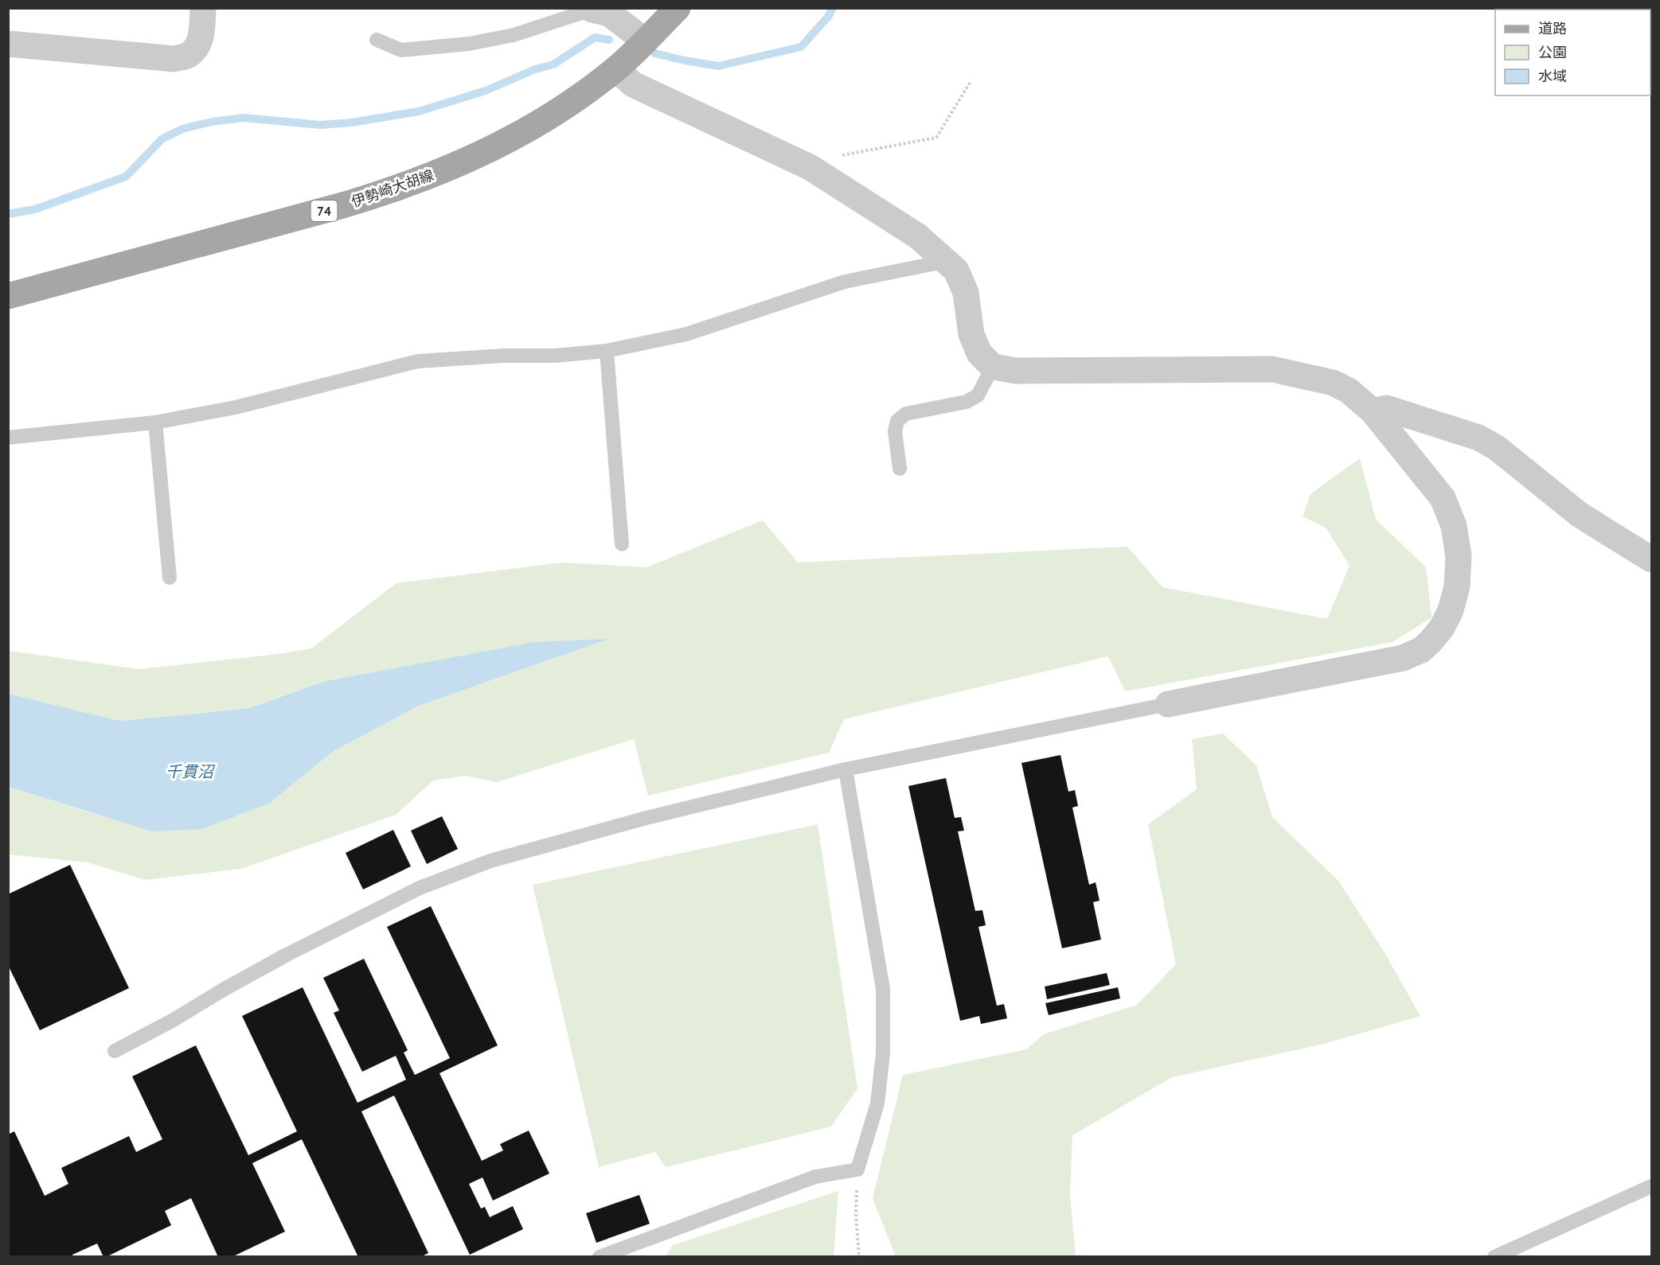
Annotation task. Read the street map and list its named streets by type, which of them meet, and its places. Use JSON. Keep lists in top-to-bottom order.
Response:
{
  "streets": {
    "main road": ["伊勢崎大胡線", "74"]
  },
  "water": ["千貫沼"],
  "legend": ["道路", "公園", "水域"]
}
